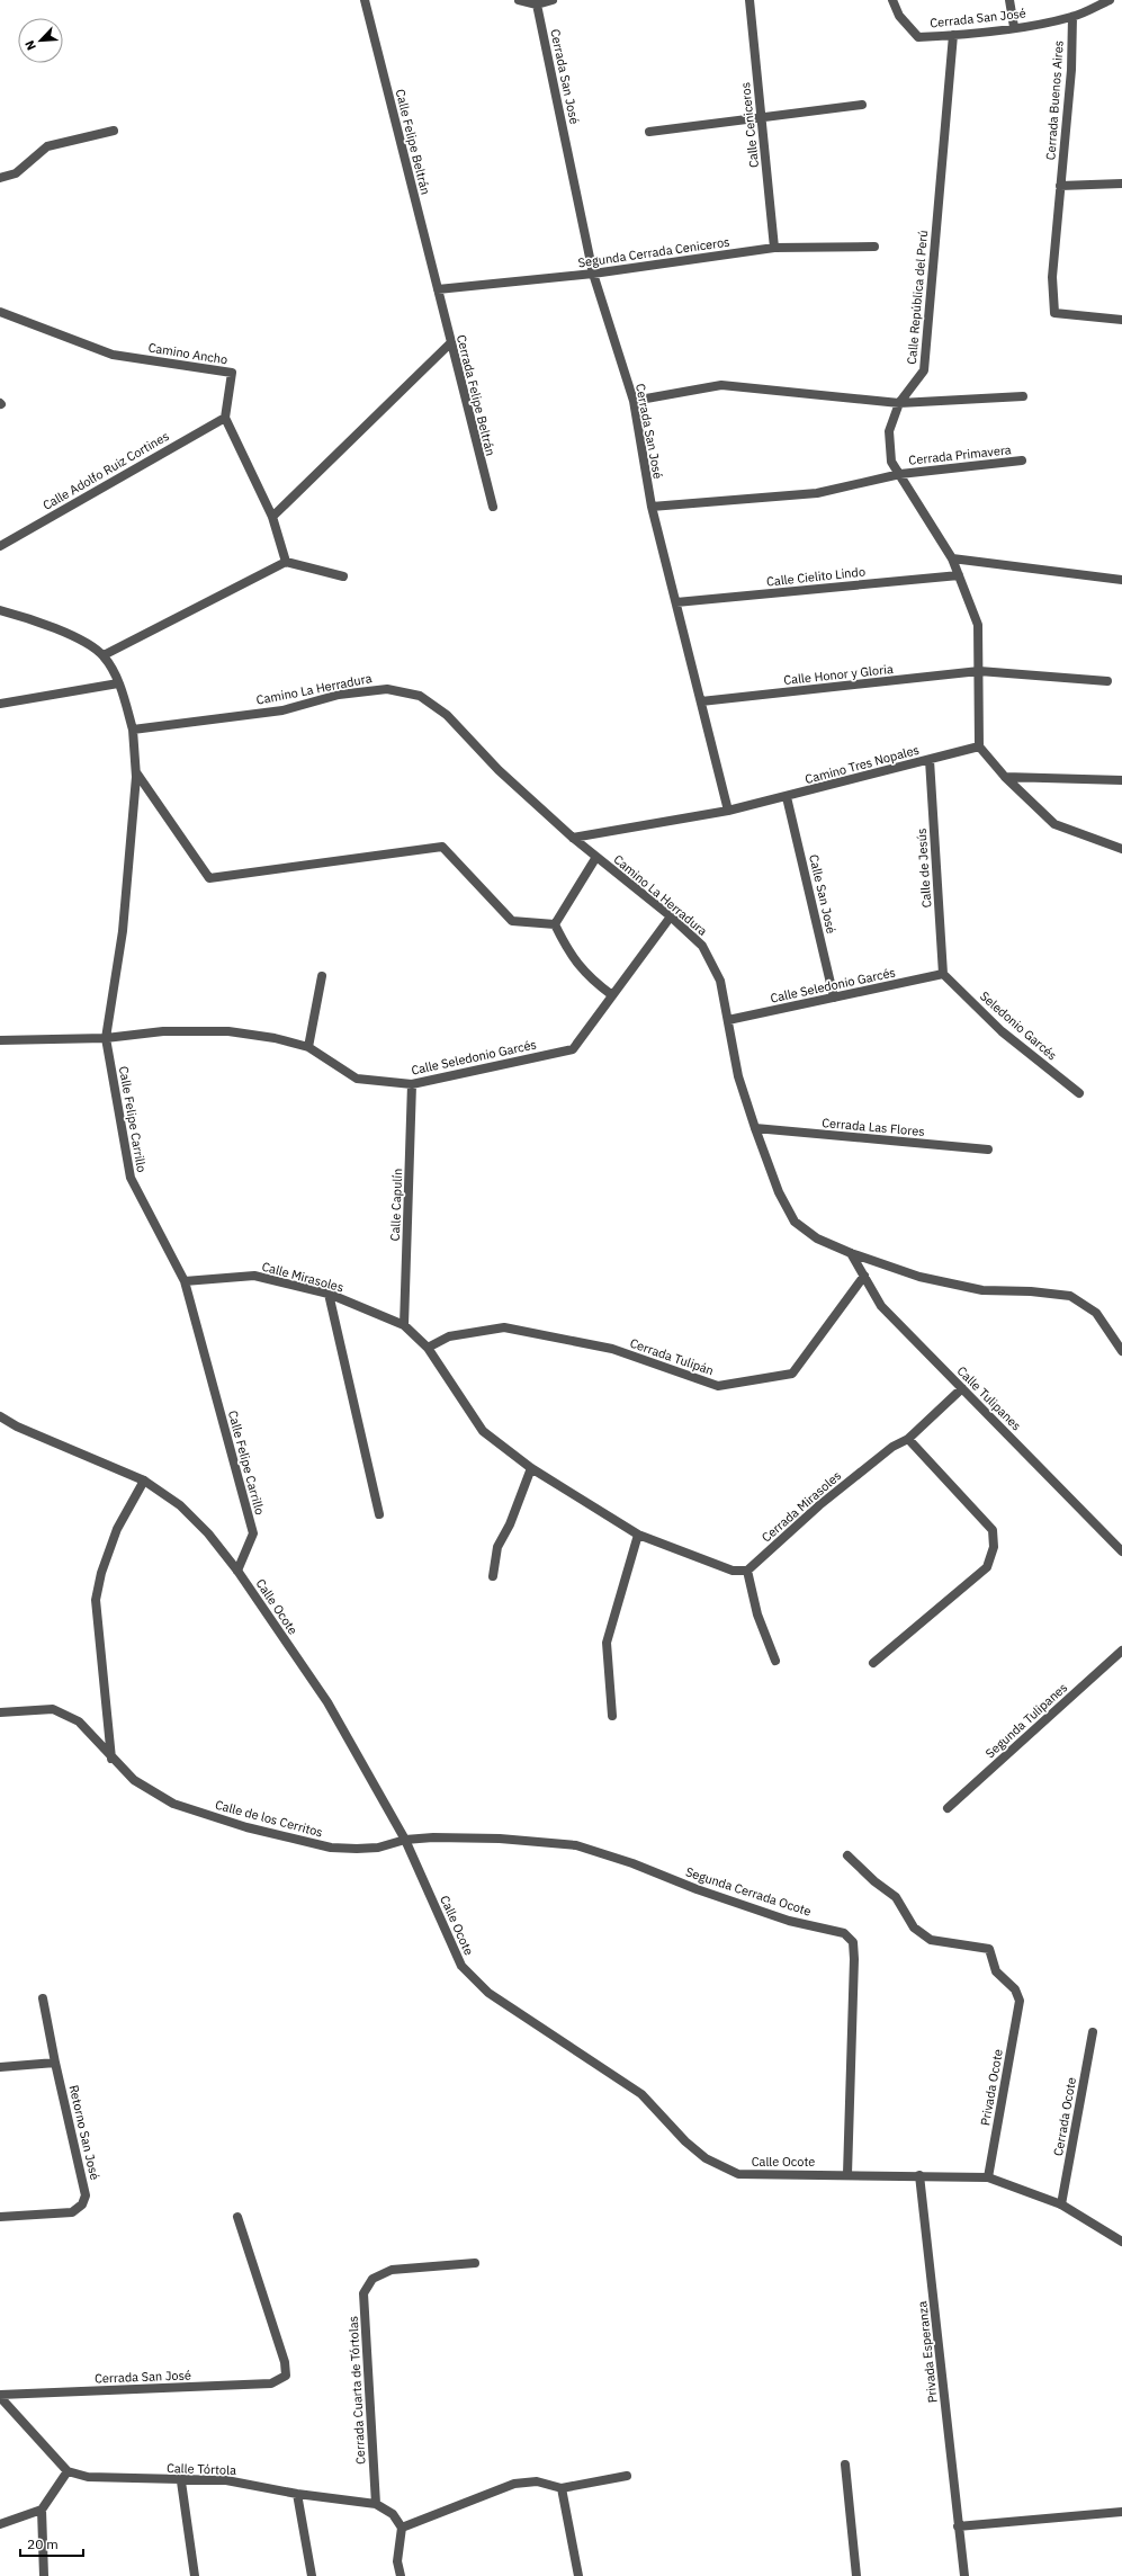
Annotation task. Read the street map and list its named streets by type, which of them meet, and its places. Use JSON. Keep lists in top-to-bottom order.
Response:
{
  "streets": {
    "street": [
      "Cerrada San José",
      "Cerrada Buenos Aires",
      "Calle Ceniceros",
      "Calle Felipe Beltrán",
      "Segunda Cerrada Ceniceros",
      "Calle República del Perú",
      "Camino Ancho",
      "Cerrada Felipe Beltrán",
      "Cerrada Primavera",
      "Calle Adolfo Ruiz Cortines",
      "Calle Cielito Lindo",
      "Calle Honor y Gloria",
      "Camino La Herradura",
      "Camino Tres Nopales",
      "Calle de Jesús",
      "Calle San José",
      "Calle Seledonio Garcés",
      "Seledonio Garcés",
      "Calle Felipe Carrillo",
      "Cerrada Las Flores",
      "Calle Capulín",
      "Calle Mirasoles",
      "Cerrada Tulipán",
      "Calle Tulipanes",
      "Cerrada Mirasoles",
      "Calle Ocote",
      "Segunda Tulipanes",
      "Calle de los Cerritos",
      "Segunda Cerrada Ocote",
      "Privada Ocote",
      "Cerrada Ocote",
      "Retorno San José",
      "Privada Esperanza",
      "Cerrada Cuarta de Tórtolas",
      "Calle Tórtola"
    ]
  },
  "crossings": [
    ["Cerrada San José", "Cerrada Buenos Aires"],
    ["Cerrada San José", "Segunda Cerrada Ceniceros"],
    ["Cerrada San José", "Calle República del Perú"],
    ["Cerrada San José", "Cerrada Primavera"],
    ["Cerrada San José", "Calle Cielito Lindo"],
    ["Cerrada San José", "Calle Honor y Gloria"],
    ["Cerrada San José", "Camino Tres Nopales"],
    ["Calle Ceniceros", "Segunda Cerrada Ceniceros"],
    ["Calle Felipe Beltrán", "Segunda Cerrada Ceniceros"],
    ["Calle Felipe Beltrán", "Cerrada Felipe Beltrán"],
    ["Segunda Cerrada Ceniceros", "Cerrada Felipe Beltrán"],
    ["Calle República del Perú", "Cerrada Primavera"],
    ["Calle República del Perú", "Calle Cielito Lindo"],
    ["Calle República del Perú", "Calle Honor y Gloria"],
    ["Calle República del Perú", "Camino Tres Nopales"],
    ["Camino Ancho", "Calle Adolfo Ruiz Cortines"],
    ["Camino La Herradura", "Camino Tres Nopales"],
    ["Camino La Herradura", "Calle Seledonio Garcés"],
    ["Camino La Herradura", "Calle Felipe Carrillo"],
    ["Camino La Herradura", "Cerrada Las Flores"],
    ["Camino La Herradura", "Calle Tulipanes"],
    ["Camino Tres Nopales", "Calle de Jesús"],
    ["Camino Tres Nopales", "Calle San José"],
    ["Calle de Jesús", "Calle Seledonio Garcés"],
    ["Calle de Jesús", "Seledonio Garcés"],
    ["Calle San José", "Calle Seledonio Garcés"],
    ["Calle Seledonio Garcés", "Seledonio Garcés"],
    ["Calle Seledonio Garcés", "Calle Felipe Carrillo"],
    ["Calle Seledonio Garcés", "Calle Capulín"],
    ["Calle Felipe Carrillo", "Calle Mirasoles"],
    ["Calle Felipe Carrillo", "Calle Ocote"],
    ["Calle Capulín", "Calle Mirasoles"],
    ["Calle Mirasoles", "Cerrada Tulipán"],
    ["Cerrada Tulipán", "Calle Tulipanes"],
    ["Calle Tulipanes", "Cerrada Mirasoles"],
    ["Calle Ocote", "Calle de los Cerritos"],
    ["Calle Ocote", "Segunda Cerrada Ocote"],
    ["Calle Ocote", "Privada Ocote"],
    ["Calle Ocote", "Cerrada Ocote"],
    ["Calle Ocote", "Privada Esperanza"],
    ["Calle de los Cerritos", "Segunda Cerrada Ocote"],
    ["Cerrada Cuarta de Tórtolas", "Calle Tórtola"]
  ],
  "scale_bar": "20 m",
  "north": "bottom left"
}
